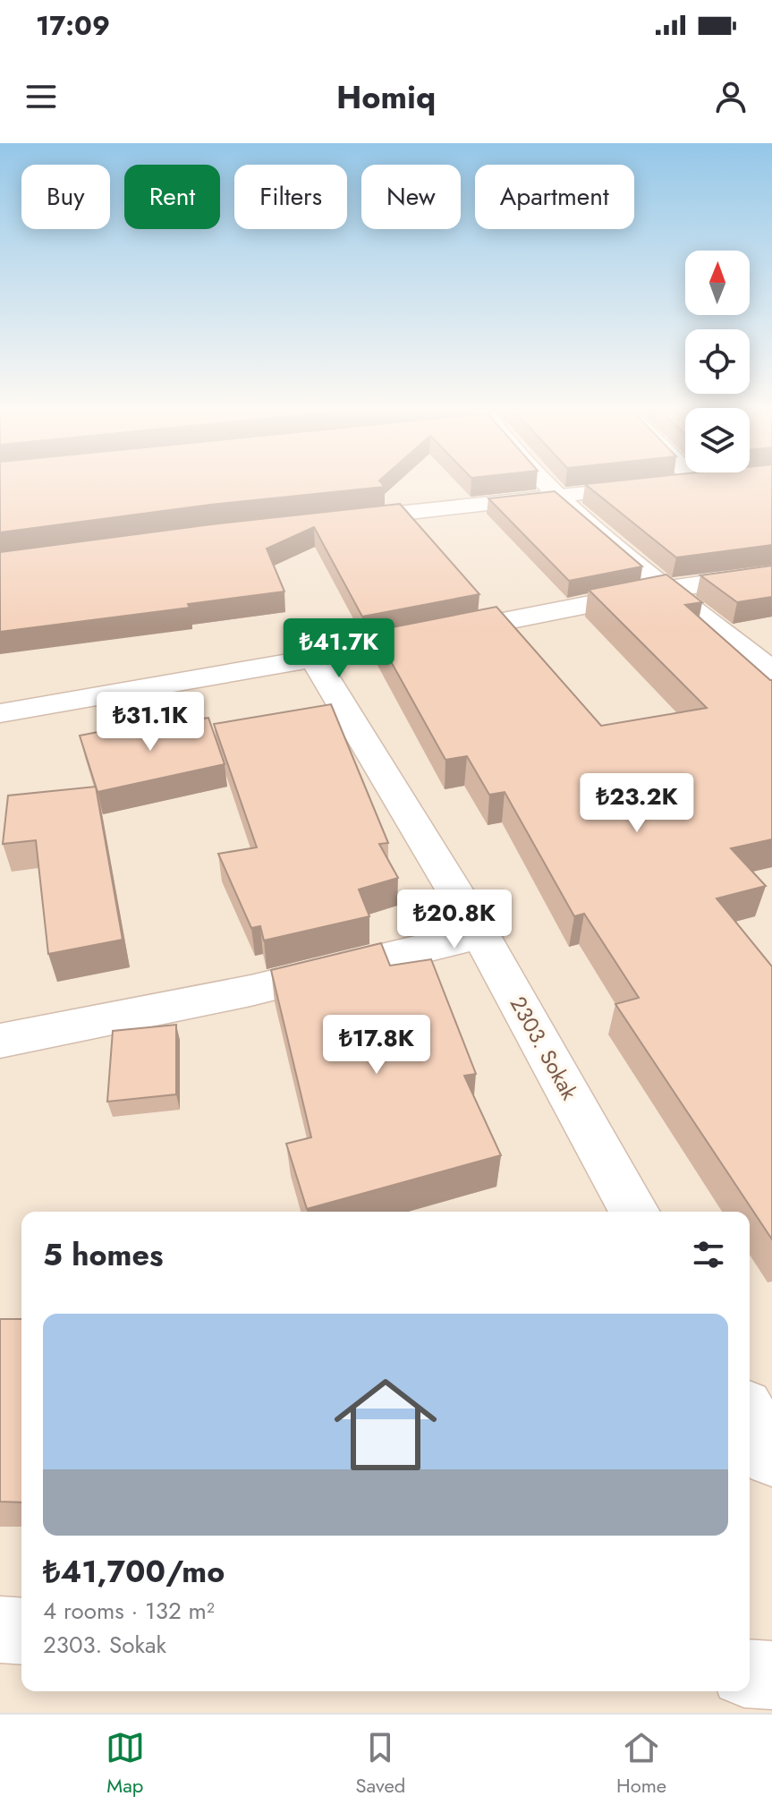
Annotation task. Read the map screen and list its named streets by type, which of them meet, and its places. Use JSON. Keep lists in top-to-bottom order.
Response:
{
  "streets": {
    "street": ["2303. Sokak"]
  },
  "north": "top",
  "page": {
    "status": "17:09",
    "header": "Homiq",
    "chip": [
      "Buy",
      "Rent",
      "Filters",
      "New",
      "Apartment"
    ],
    "price": [
      "₺41.7K",
      "₺31.1K",
      "₺23.2K",
      "₺20.8K",
      "₺17.8K"
    ],
    "heading": "5 homes",
    "list": [
      {
        "name": "₺41,700/mo",
        "note": "4 rooms · 132 m² · 2303. Sokak"
      }
    ],
    "tabs": ["Map", "Saved", "Home"]
  }
}
